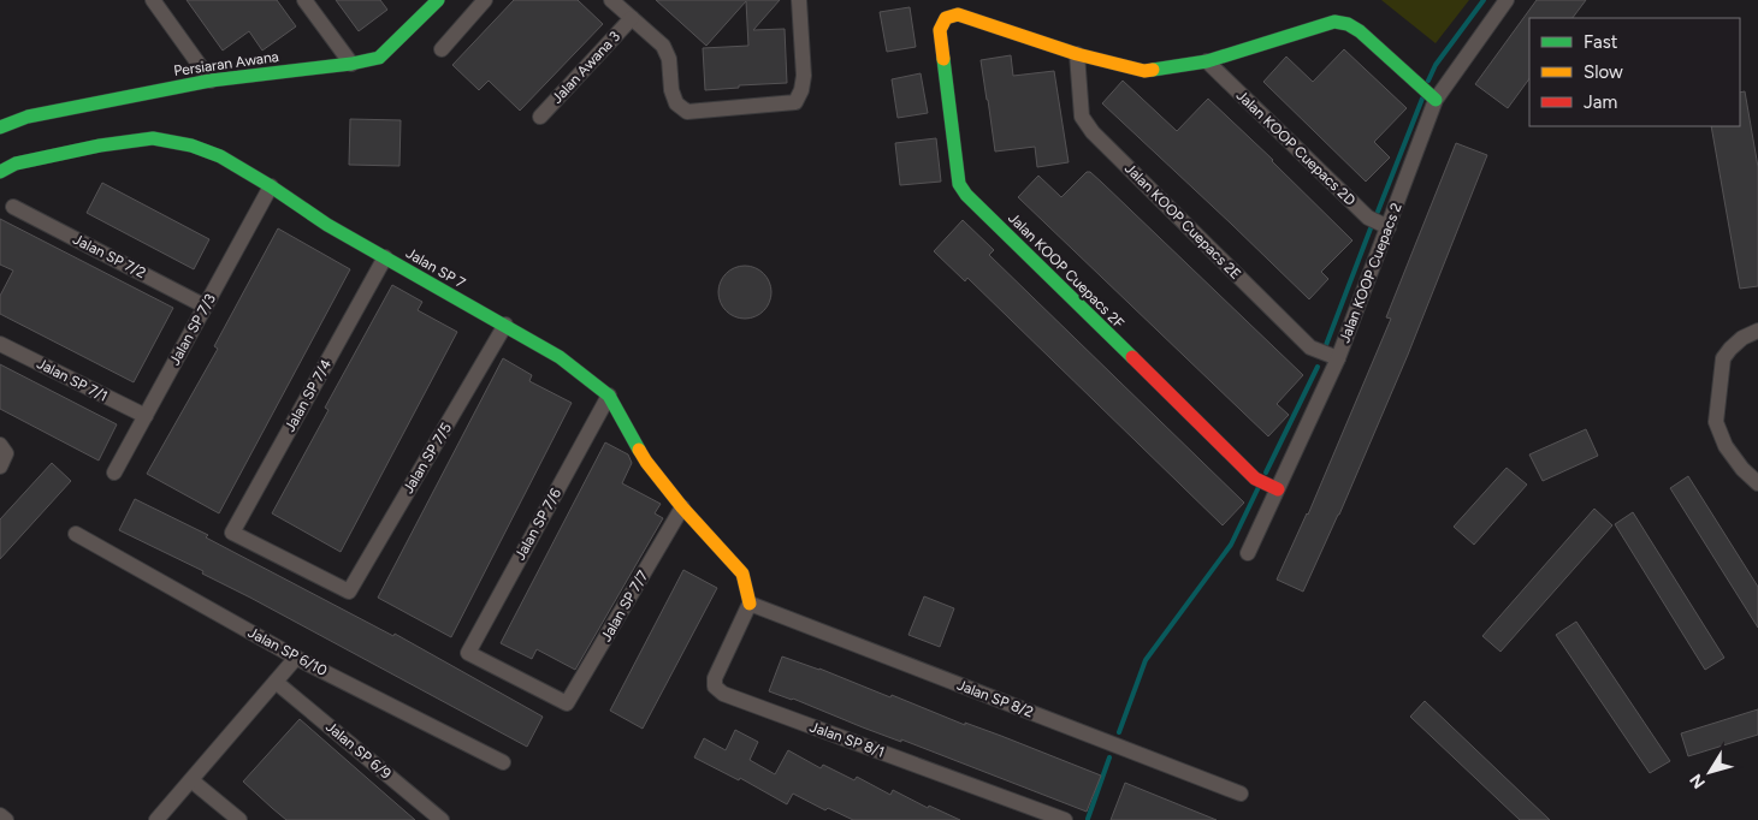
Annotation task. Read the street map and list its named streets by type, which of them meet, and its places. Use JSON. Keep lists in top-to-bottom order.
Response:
{
  "streets": {
    "street": [
      "Persiaran Awana",
      "Jalan Awana 3",
      "Jalan KOOP Cuepacs 2D",
      "Jalan KOOP Cuepacs 2E",
      "Jalan SP 7/2",
      "Jalan SP 7",
      "Jalan KOOP Cuepacs 2F",
      "Jalan KOOP Cuepacs 2",
      "Jalan SP 7/3",
      "Jalan SP 7/1",
      "Jalan SP 7/4",
      "Jalan SP 7/5",
      "Jalan SP 7/6",
      "Jalan SP 7/7",
      "Jalan SP 6/10",
      "Jalan SP 8/2",
      "Jalan SP 8/1",
      "Jalan SP 6/9"
    ]
  },
  "crossings": [
    ["Jalan KOOP Cuepacs 2D", "Jalan KOOP Cuepacs 2"],
    ["Jalan KOOP Cuepacs 2E", "Jalan KOOP Cuepacs 2F"],
    ["Jalan KOOP Cuepacs 2E", "Jalan KOOP Cuepacs 2"],
    ["Jalan SP 7/2", "Jalan SP 7/3"],
    ["Jalan SP 7", "Jalan SP 7/3"],
    ["Jalan SP 7", "Jalan SP 7/4"],
    ["Jalan SP 7", "Jalan SP 7/5"],
    ["Jalan SP 7", "Jalan SP 7/6"],
    ["Jalan SP 7", "Jalan SP 7/7"],
    ["Jalan SP 7", "Jalan SP 8/2"],
    ["Jalan SP 7", "Jalan SP 8/1"],
    ["Jalan KOOP Cuepacs 2F", "Jalan KOOP Cuepacs 2"],
    ["Jalan SP 7/3", "Jalan SP 7/1"],
    ["Jalan SP 7/4", "Jalan SP 7/5"],
    ["Jalan SP 7/6", "Jalan SP 7/7"],
    ["Jalan SP 8/2", "Jalan SP 8/1"]
  ],
  "legend": ["Fast", "Slow", "Jam"],
  "north": "bottom left"
}
